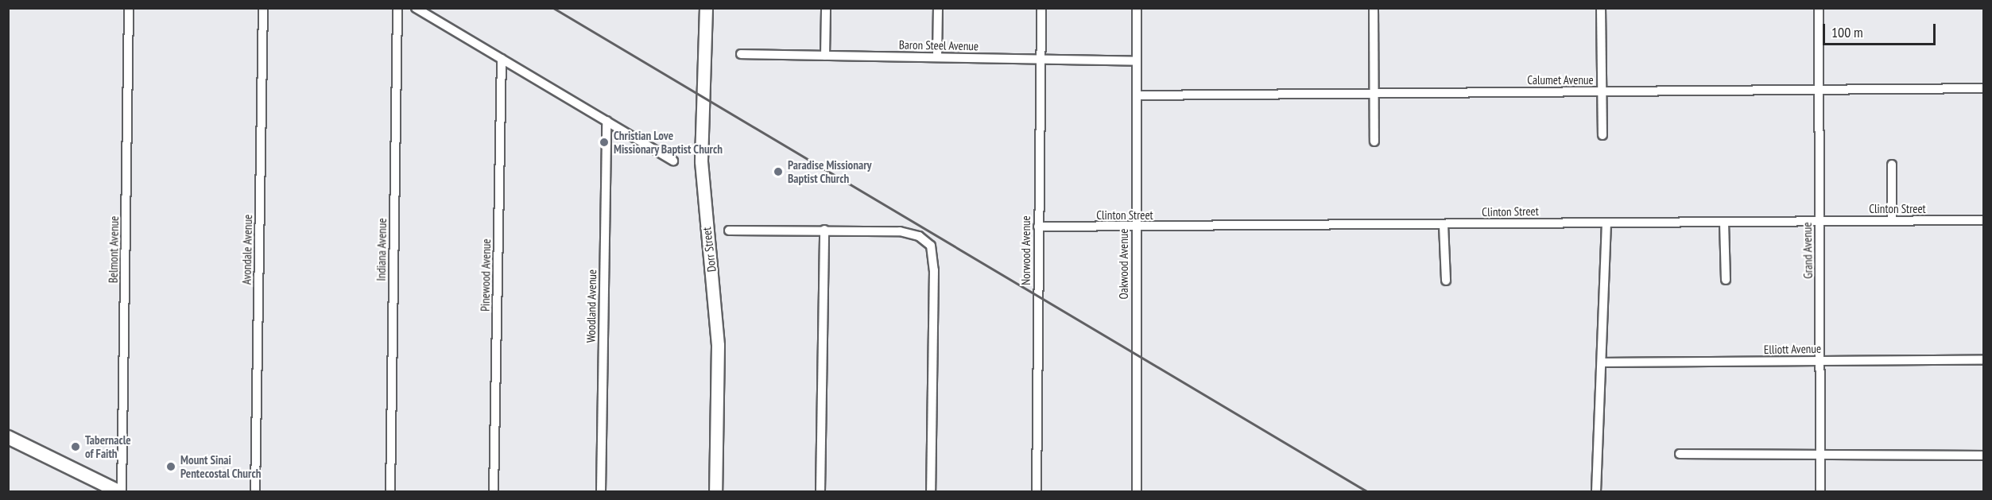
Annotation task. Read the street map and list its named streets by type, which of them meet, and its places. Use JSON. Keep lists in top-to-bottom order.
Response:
{
  "streets": {
    "main road": ["Dorr Street"],
    "street": [
      "Baron Steel Avenue",
      "Calumet Avenue",
      "Clinton Street",
      "Belmont Avenue",
      "Avondale Avenue",
      "Indiana Avenue",
      "Norwood Avenue",
      "Grand Avenue",
      "Oakwood Avenue",
      "Pinewood Avenue",
      "Woodland Avenue",
      "Elliott Avenue"
    ]
  },
  "crossings": [
    ["Baron Steel Avenue", "Norwood Avenue"],
    ["Baron Steel Avenue", "Oakwood Avenue"],
    ["Calumet Avenue", "Grand Avenue"],
    ["Calumet Avenue", "Oakwood Avenue"],
    ["Clinton Street", "Norwood Avenue"],
    ["Clinton Street", "Grand Avenue"],
    ["Clinton Street", "Oakwood Avenue"],
    ["Grand Avenue", "Elliott Avenue"]
  ],
  "places": [
    "Christian Love Missionary Baptist Church",
    "Paradise Missionary Baptist Church",
    "Tabernacle of Faith",
    "Mount Sinai Pentecostal Church"
  ],
  "scale_bar": "100 m"
}
